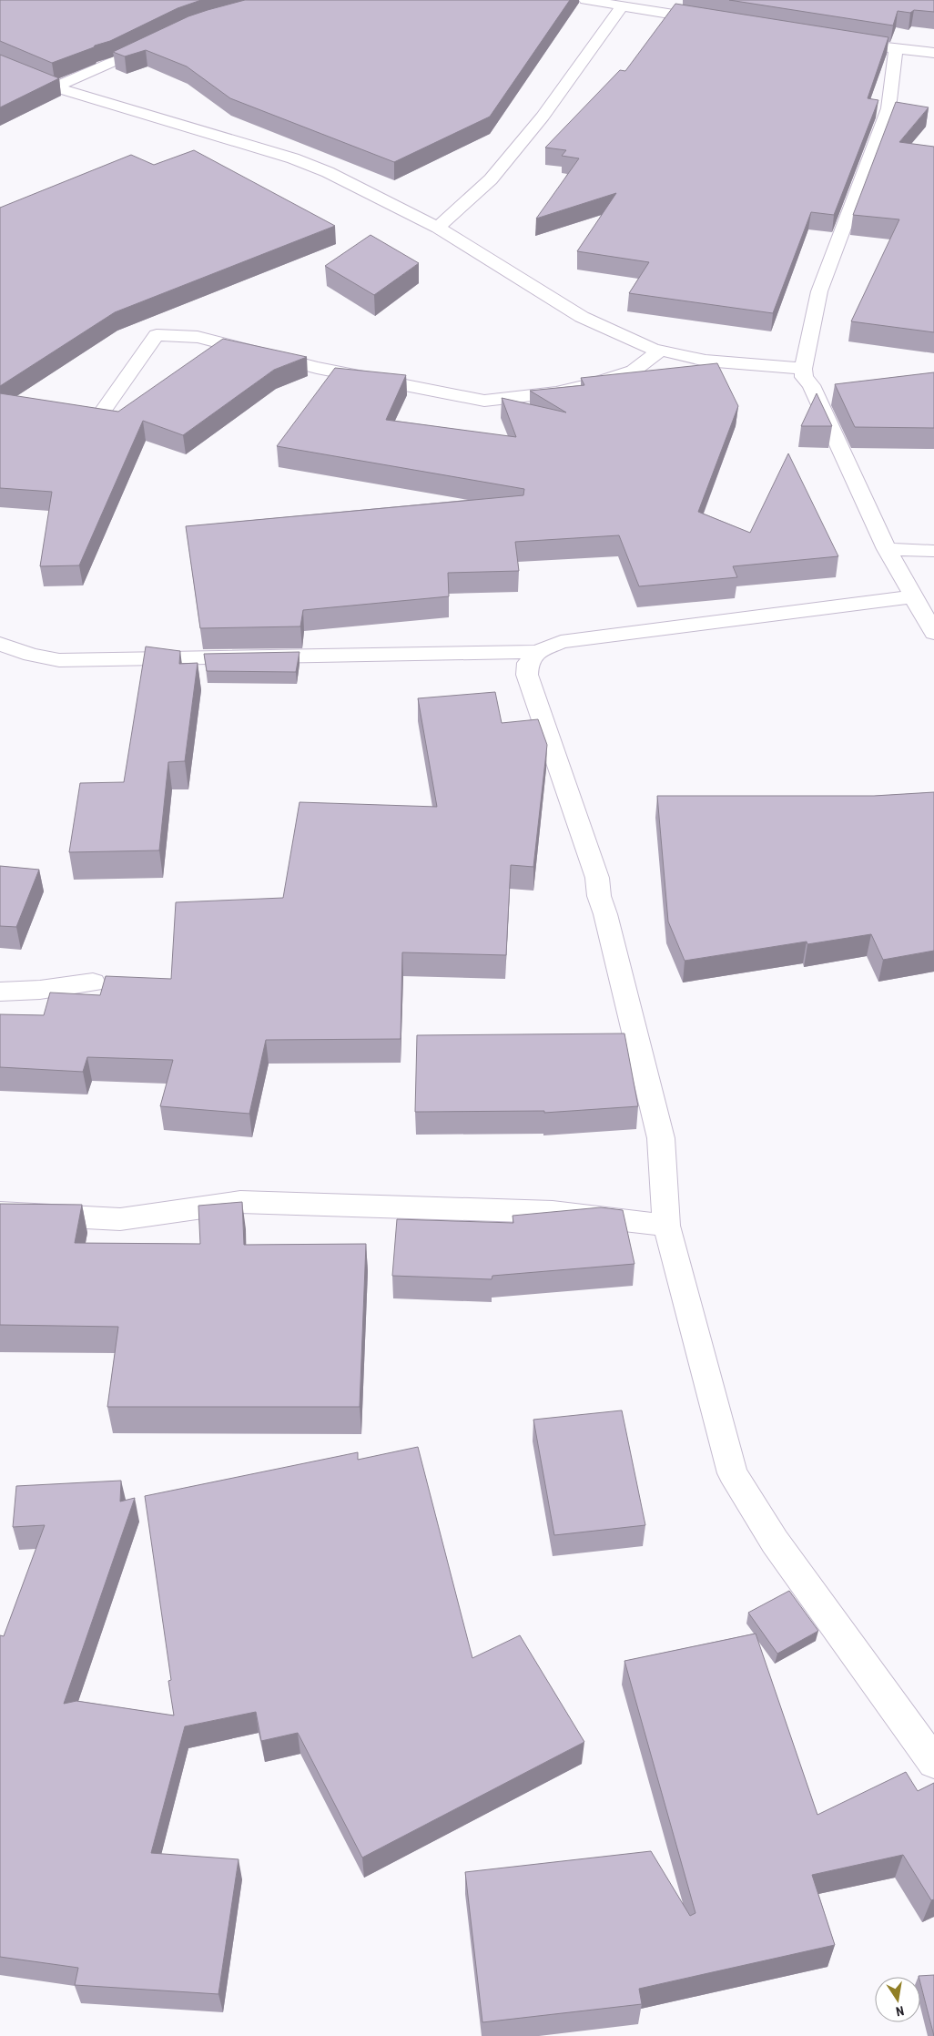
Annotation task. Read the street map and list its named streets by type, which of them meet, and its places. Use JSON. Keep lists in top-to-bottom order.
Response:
{
  "north": "bottom"
}
